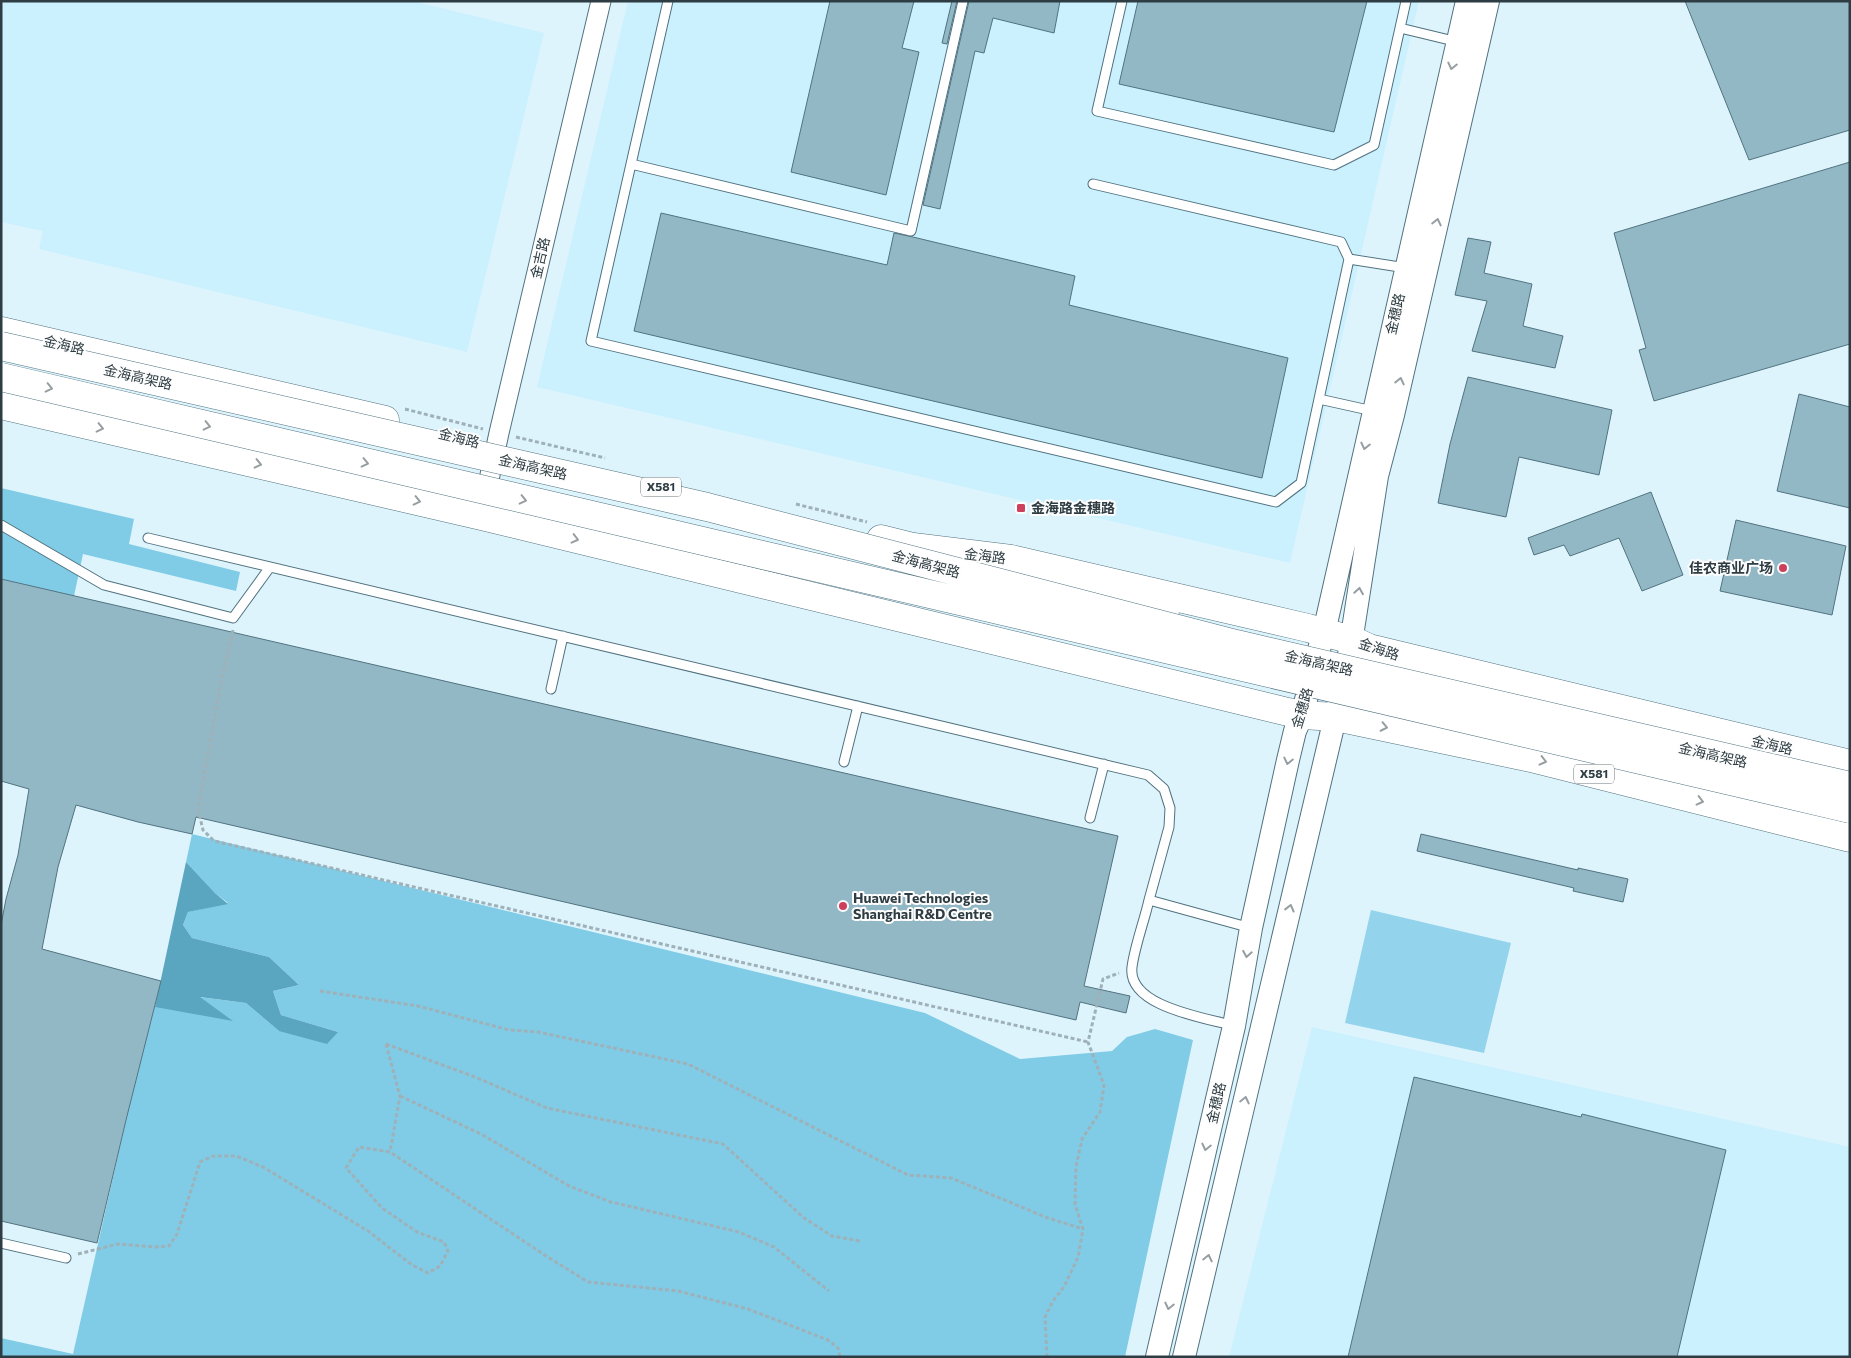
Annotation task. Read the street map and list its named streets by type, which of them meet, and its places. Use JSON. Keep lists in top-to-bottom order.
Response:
{
  "streets": {
    "main road": ["金海路", "金海高架路", "X581"],
    "street": ["金吉路", "金穗路"]
  },
  "crossings": [
    ["金吉路", "金海路"],
    ["金吉路", "X581"],
    ["金穗路", "金海路"],
    ["金穗路", "X581"]
  ],
  "places": {
    "transit": ["金海路金穗路"],
    "other": ["佳农商业广场", "Huawei Technologies Shanghai R&D Centre"]
  }
}
